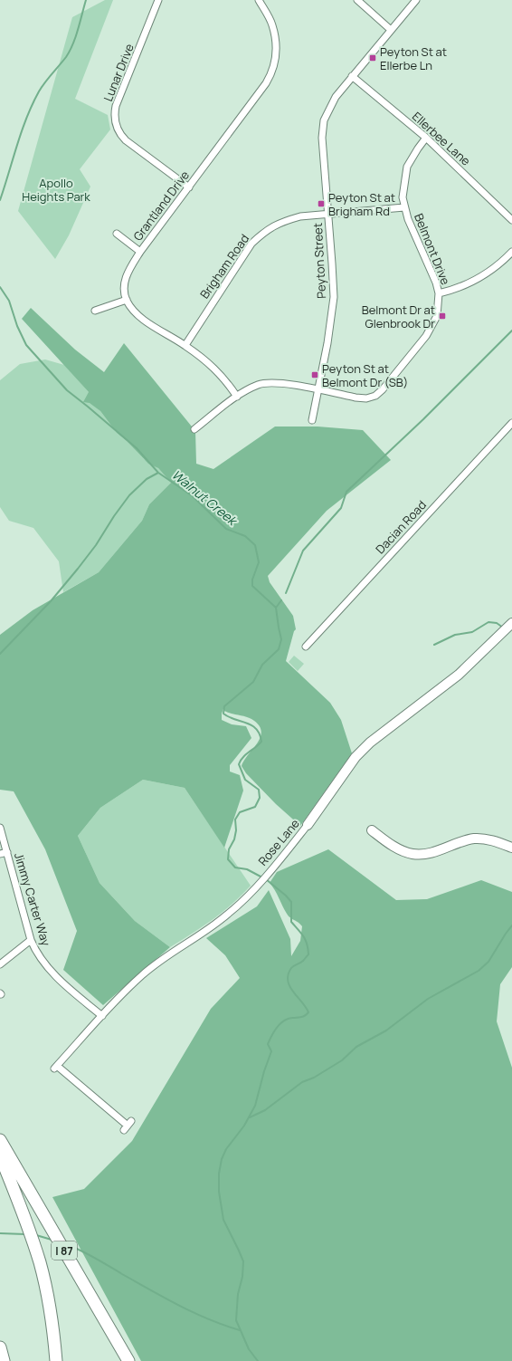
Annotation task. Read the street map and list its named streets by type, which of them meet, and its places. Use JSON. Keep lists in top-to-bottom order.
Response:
{
  "streets": {
    "highway": ["I 87"],
    "street": [
      "Lunar Drive",
      "Ellerbee Lane",
      "Grantland Drive",
      "Belmont Drive",
      "Peyton Street",
      "Brigham Road",
      "Dacian Road",
      "Rose Lane",
      "Jimmy Carter Way"
    ]
  },
  "crossings": [
    ["Lunar Drive", "Grantland Drive"],
    ["Ellerbee Lane", "Belmont Drive"],
    ["Ellerbee Lane", "Peyton Street"],
    ["Belmont Drive", "Peyton Street"],
    ["Belmont Drive", "Brigham Road"],
    ["Peyton Street", "Brigham Road"],
    ["Rose Lane", "Jimmy Carter Way"]
  ],
  "water": ["Walnut Creek"],
  "parks": ["Apollo Heights Park"],
  "places": {
    "transit": [
      "Peyton St at Ellerbe Ln",
      "Peyton St at Brigham Rd",
      "Belmont Dr at Glenbrook Dr",
      "Peyton St at Belmont Dr (SB)"
    ]
  }
}
